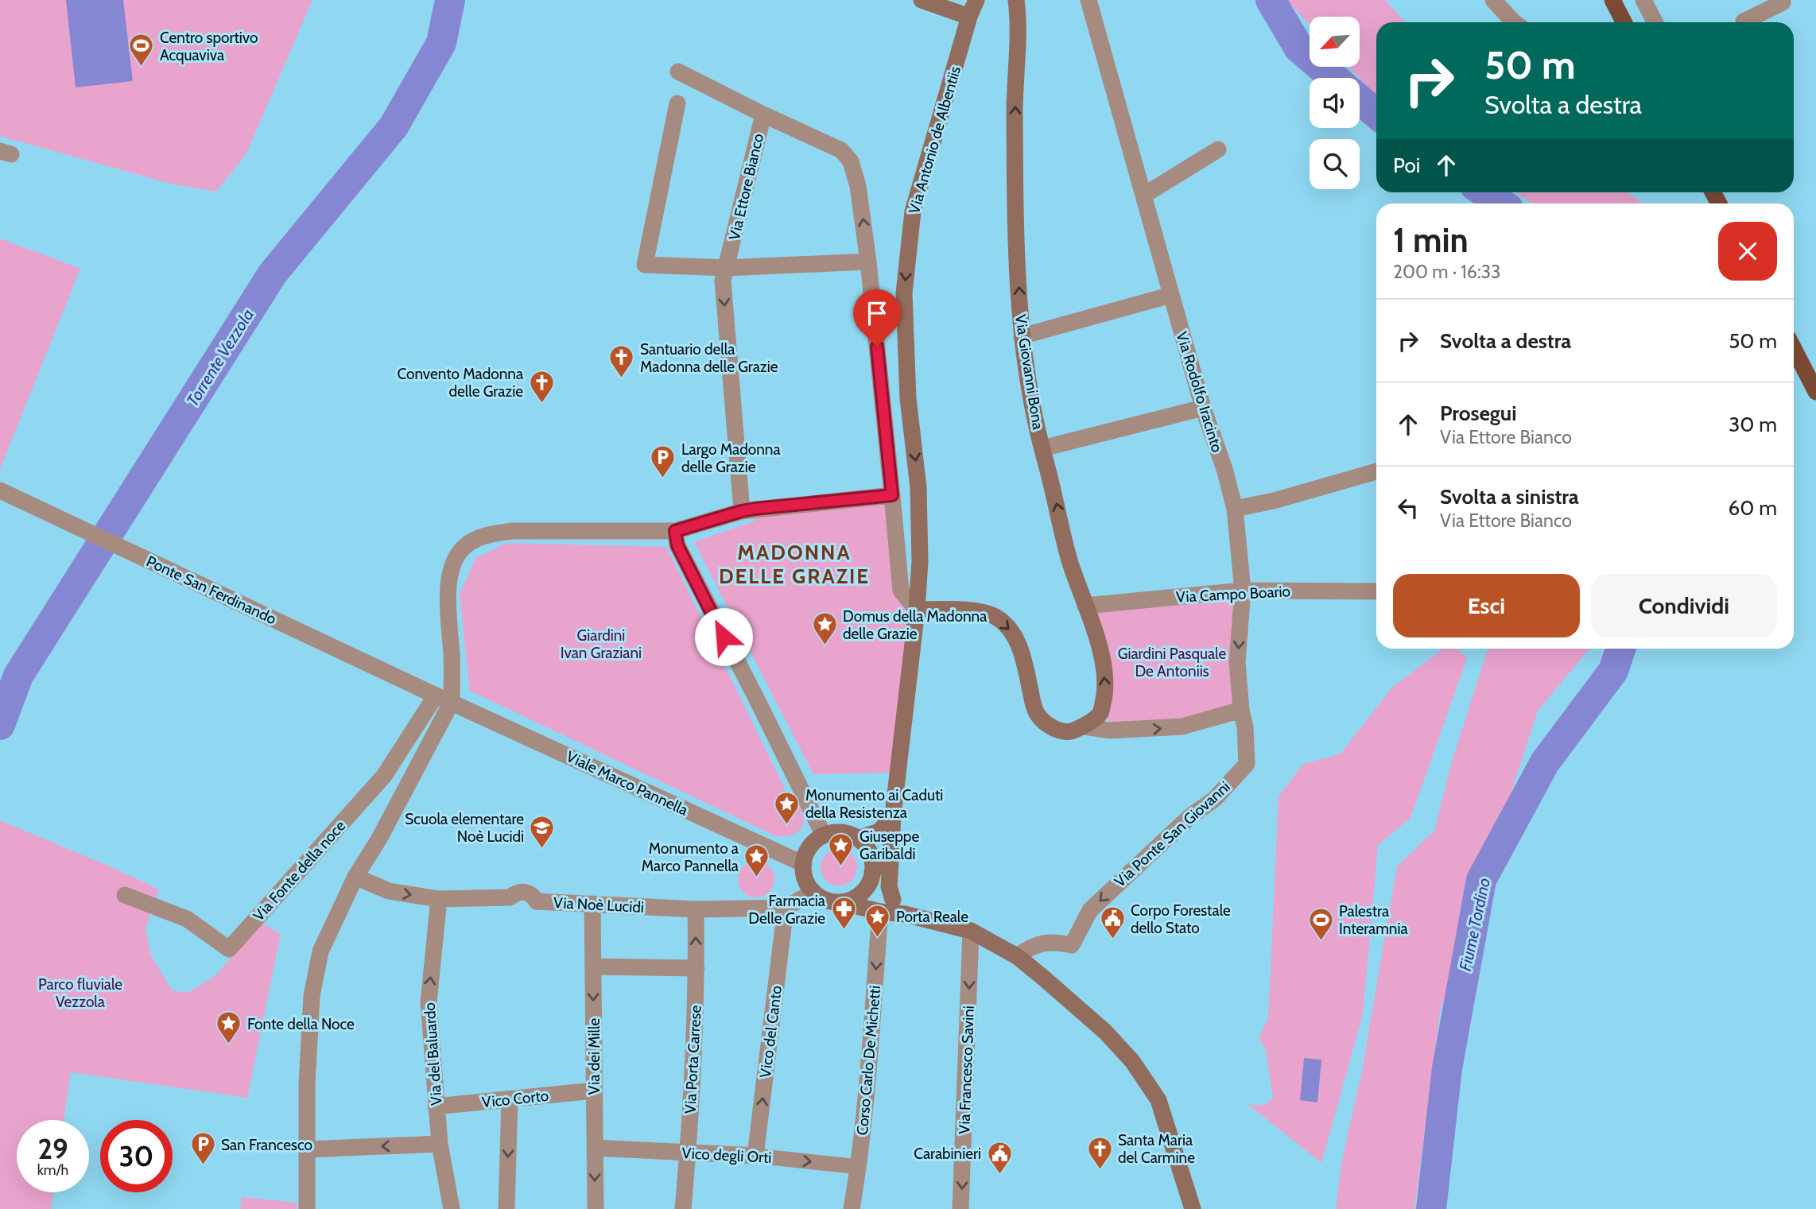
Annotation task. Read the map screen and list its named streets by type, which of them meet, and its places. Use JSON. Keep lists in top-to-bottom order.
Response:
{
  "streets": {
    "main road": ["Via Antonio de Albentiis", "Via Giovanni Bona"],
    "street": [
      "Via Ettore Bianco",
      "Via Rodolfo Iracinto",
      "Ponte San Ferdinando",
      "Via Campo Boario",
      "Viale Marco Pannella",
      "Via Ponte San Giovanni",
      "Via Fonte della noce",
      "Via Noè Lucidi",
      "Vico del Canto",
      "Via del Baluardo",
      "Via dei Mille",
      "Via Porta Carrese",
      "Corso Carlo De Michetti",
      "Via Francesco Savini",
      "Vico Corto",
      "Vico degli Orti"
    ]
  },
  "crossings": [
    ["Via Antonio de Albentiis", "Via Ettore Bianco"],
    ["Via Giovanni Bona", "Via Campo Boario"],
    ["Via Rodolfo Iracinto", "Via Campo Boario"],
    ["Via Rodolfo Iracinto", "Via Ponte San Giovanni"],
    ["Ponte San Ferdinando", "Viale Marco Pannella"],
    ["Ponte San Ferdinando", "Via Fonte della noce"],
    ["Via Campo Boario", "Via Ponte San Giovanni"],
    ["Viale Marco Pannella", "Via Noè Lucidi"],
    ["Via Noè Lucidi", "Vico del Canto"],
    ["Via Noè Lucidi", "Via del Baluardo"],
    ["Via Noè Lucidi", "Via dei Mille"],
    ["Via Noè Lucidi", "Via Porta Carrese"],
    ["Vico del Canto", "Vico degli Orti"],
    ["Via del Baluardo", "Vico Corto"],
    ["Via dei Mille", "Vico Corto"],
    ["Via dei Mille", "Vico degli Orti"],
    ["Via Porta Carrese", "Vico degli Orti"],
    ["Corso Carlo De Michetti", "Vico degli Orti"]
  ],
  "one_way": [
    "Via Antonio de Albentiis",
    "Via Giovanni Bona",
    "Via Ponte San Giovanni",
    "Vico del Canto",
    "Corso Carlo De Michetti",
    "Via Francesco Savini",
    "Vico degli Orti"
  ],
  "districts": ["MADONNA DELLE GRAZIE"],
  "water": ["Torrente Vezzola", "Fiume Tordino"],
  "parks": ["Giardini Ivan Graziani", "Giardini Pasquale De Antoniis", "Parco fluviale Vezzola"],
  "places": {
    "sports": ["Centro sportivo Acquaviva", "Palestra Interamnia"],
    "church": ["Santuario della Madonna delle Grazie", "Convento Madonna delle Grazie", "Santa Maria del Carmine"],
    "parking": ["Largo Madonna delle Grazie", "San Francesco"],
    "place": [
      "Domus della Madonna delle Grazie",
      "Monumento ai Caduti della Resistenza",
      "Giuseppe Garibaldi",
      "Monumento a Marco Pannella",
      "Porta Reale",
      "Fonte della Noce"
    ],
    "school or university": ["Scuola elementare Noè Lucidi"],
    "pharmacy": ["Farmacia Delle Grazie"],
    "public building": ["Corpo Forestale dello Stato", "Carabinieri"]
  },
  "north": "bottom left",
  "page": {
    "turn": ["50 m", "Svolta a destra"],
    "then": "Poi",
    "heading": ["1 min", "200 m · 16:33"],
    "list": [
      {
        "name": "Svolta a destra",
        "value": "50 m"
      },
      {
        "name": "Prosegui",
        "note": "Via Ettore Bianco",
        "value": "30 m"
      },
      {
        "name": "Svolta a sinistra",
        "note": "Via Ettore Bianco",
        "value": "60 m"
      }
    ],
    "buttons": ["Esci", "Condividi"],
    "speed": "29 km/h",
    "limit": "30"
  }
}
